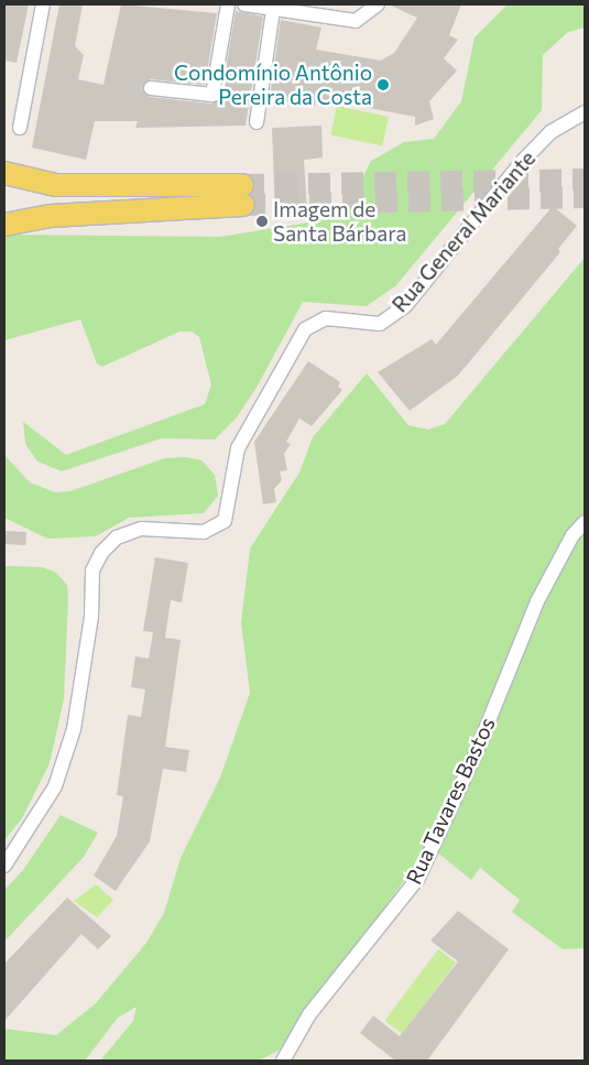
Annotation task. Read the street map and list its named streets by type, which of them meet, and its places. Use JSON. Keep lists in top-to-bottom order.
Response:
{
  "streets": {
    "street": ["Rua General Mariante", "Rua Tavares Bastos"]
  },
  "places": ["Condomínio Antônio Pereira da Costa", "Imagem de Santa Bárbara"]
}
